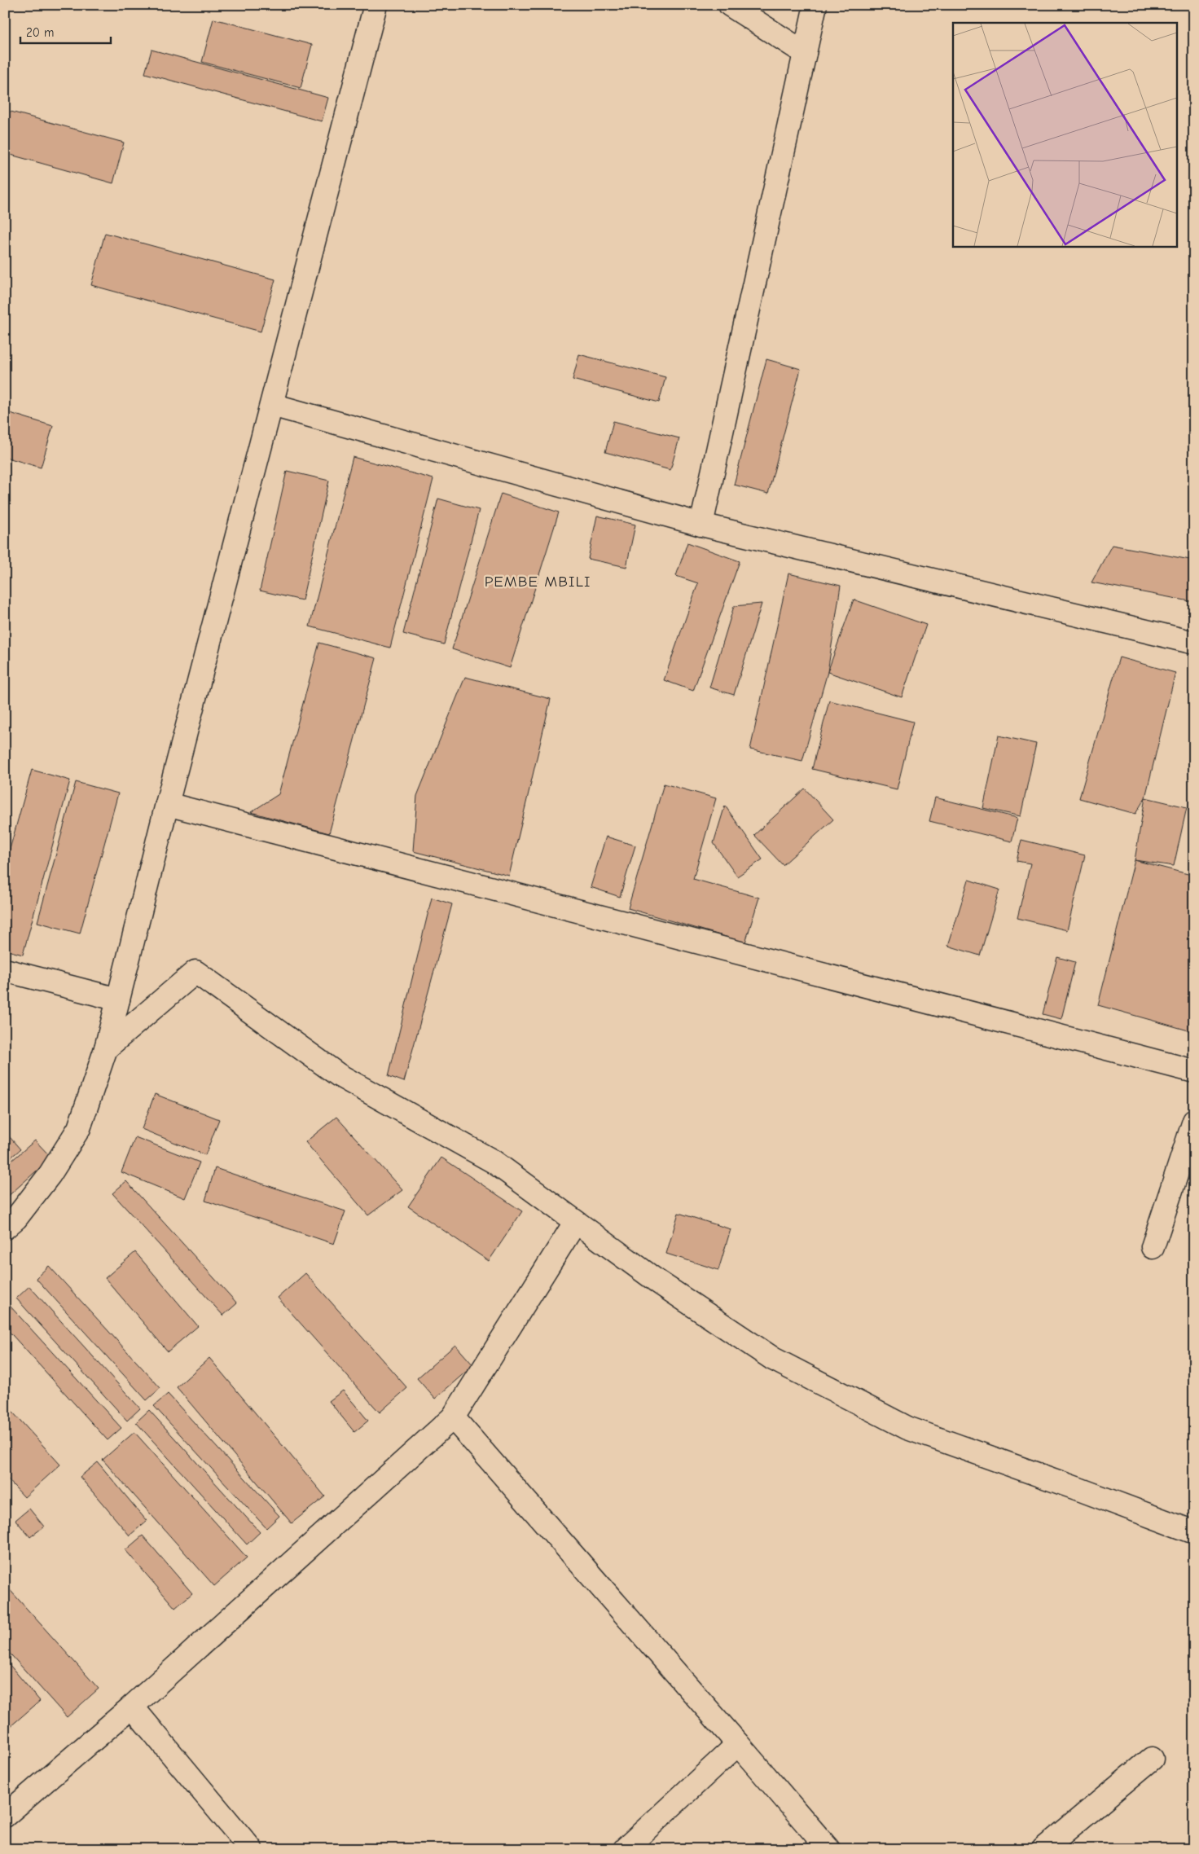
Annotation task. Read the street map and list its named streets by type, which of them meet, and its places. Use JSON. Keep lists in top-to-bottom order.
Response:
{
  "districts": ["PEMBE MBILI"],
  "scale_bar": "20 m"
}
